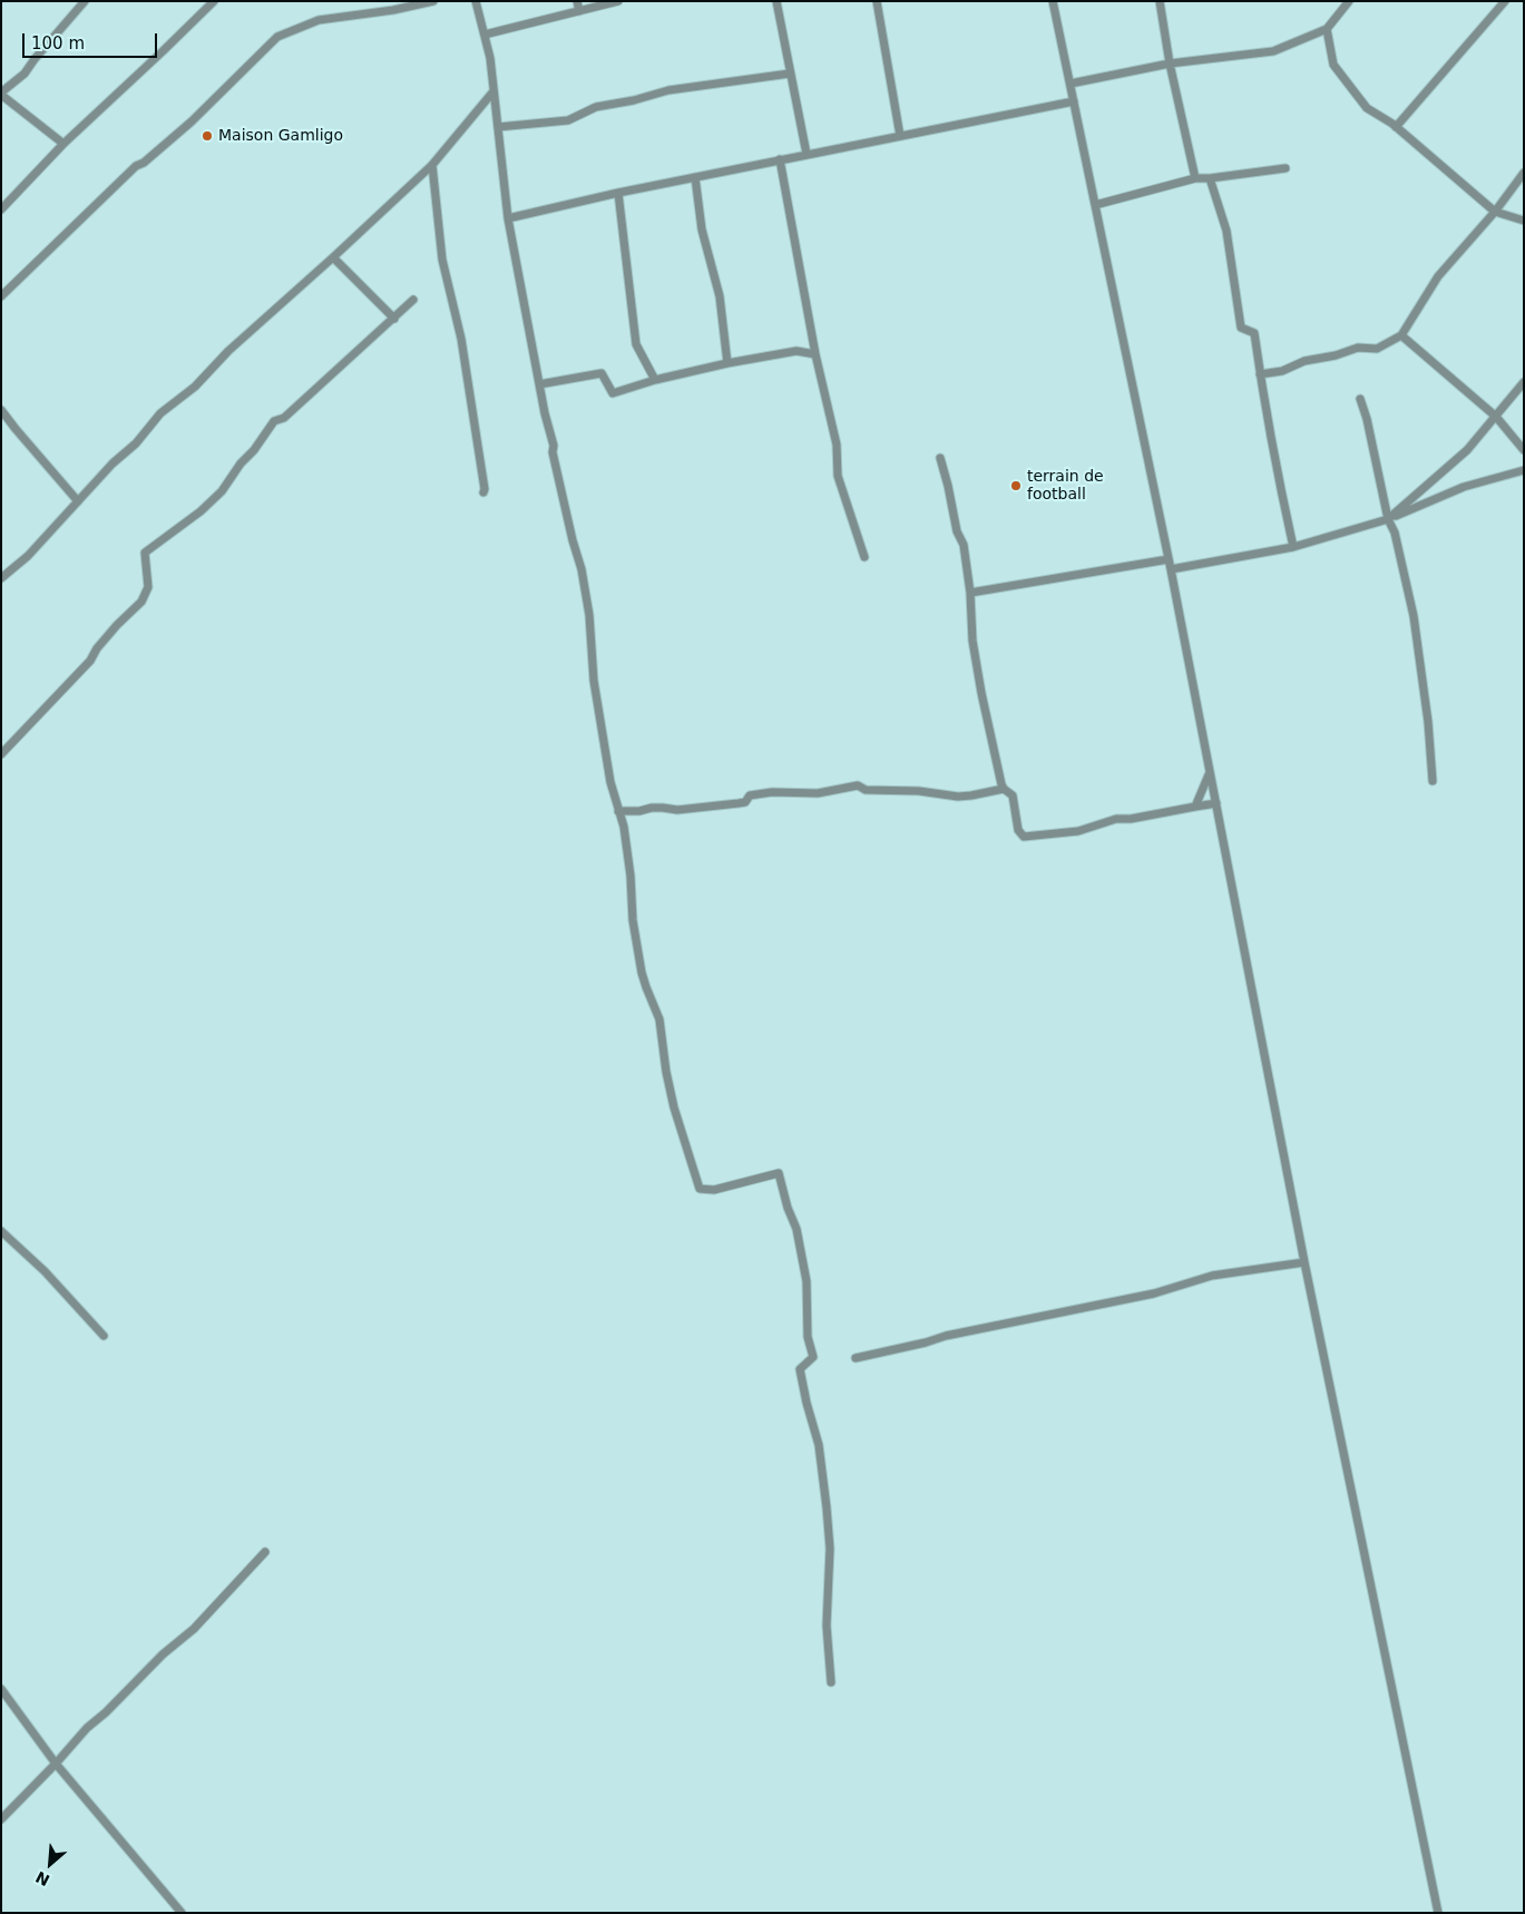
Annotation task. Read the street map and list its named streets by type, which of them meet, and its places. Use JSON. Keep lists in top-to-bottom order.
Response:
{
  "places": ["Maison Gamligo", "terrain de football"],
  "scale_bar": "100 m",
  "north": "bottom left"
}
